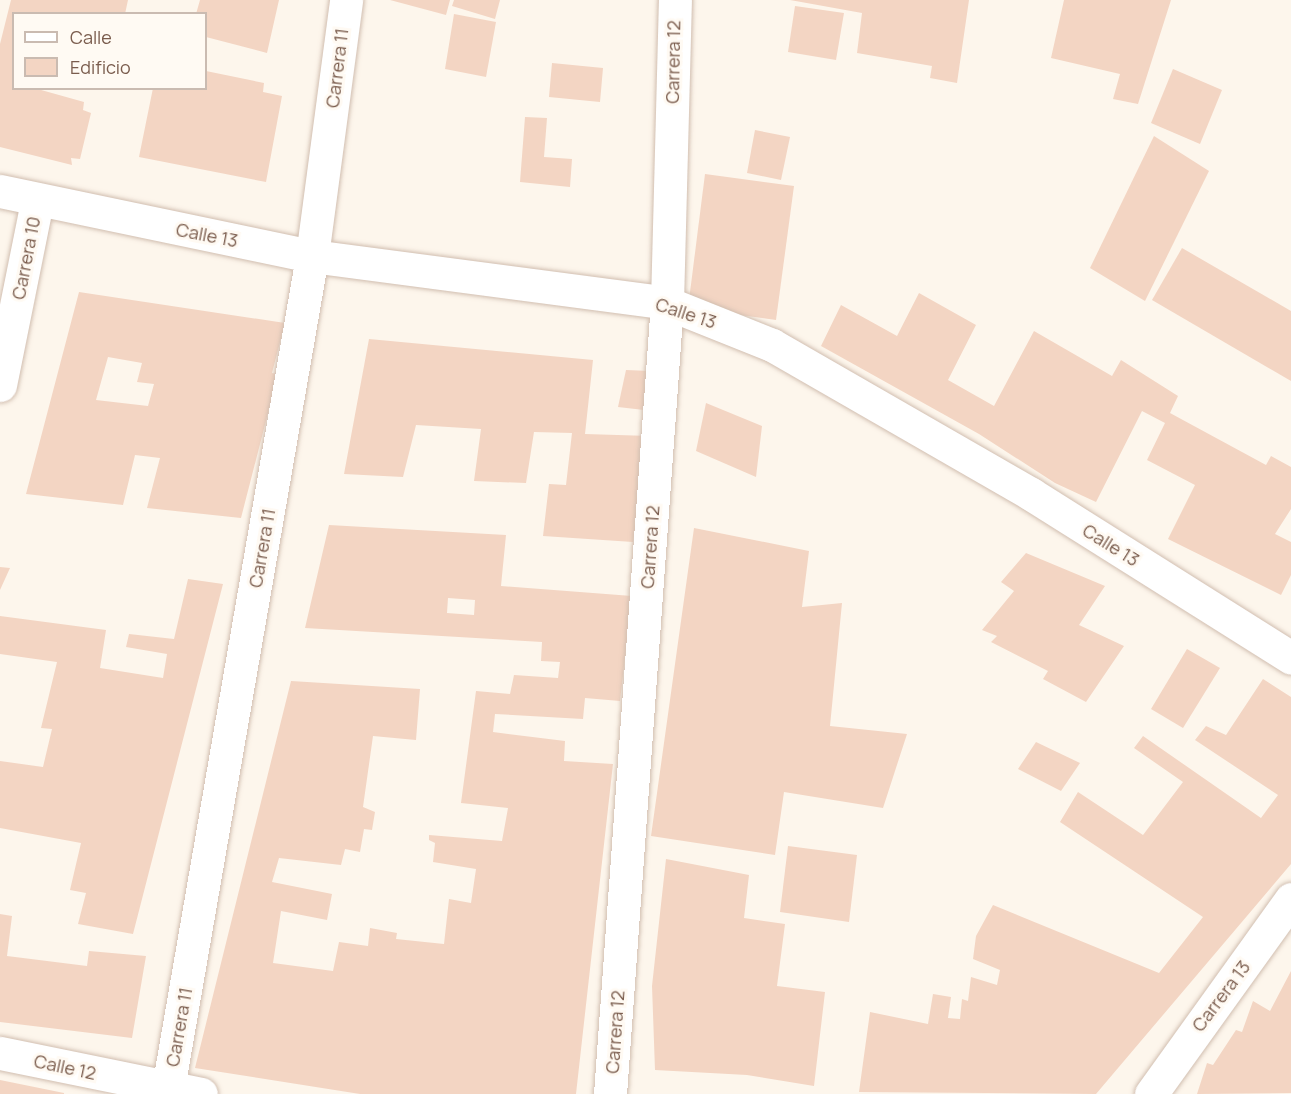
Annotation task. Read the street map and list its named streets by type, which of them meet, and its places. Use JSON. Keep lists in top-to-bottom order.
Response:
{
  "streets": {
    "street": [
      "Carrera 12",
      "Carrera 11",
      "Calle 13",
      "Carrera 10",
      "Carrera 13",
      "Calle 12"
    ]
  },
  "crossings": [
    ["Carrera 12", "Calle 13"],
    ["Carrera 11", "Calle 13"],
    ["Carrera 11", "Calle 12"],
    ["Calle 13", "Carrera 10"]
  ],
  "legend": ["Calle", "Edificio"]
}
